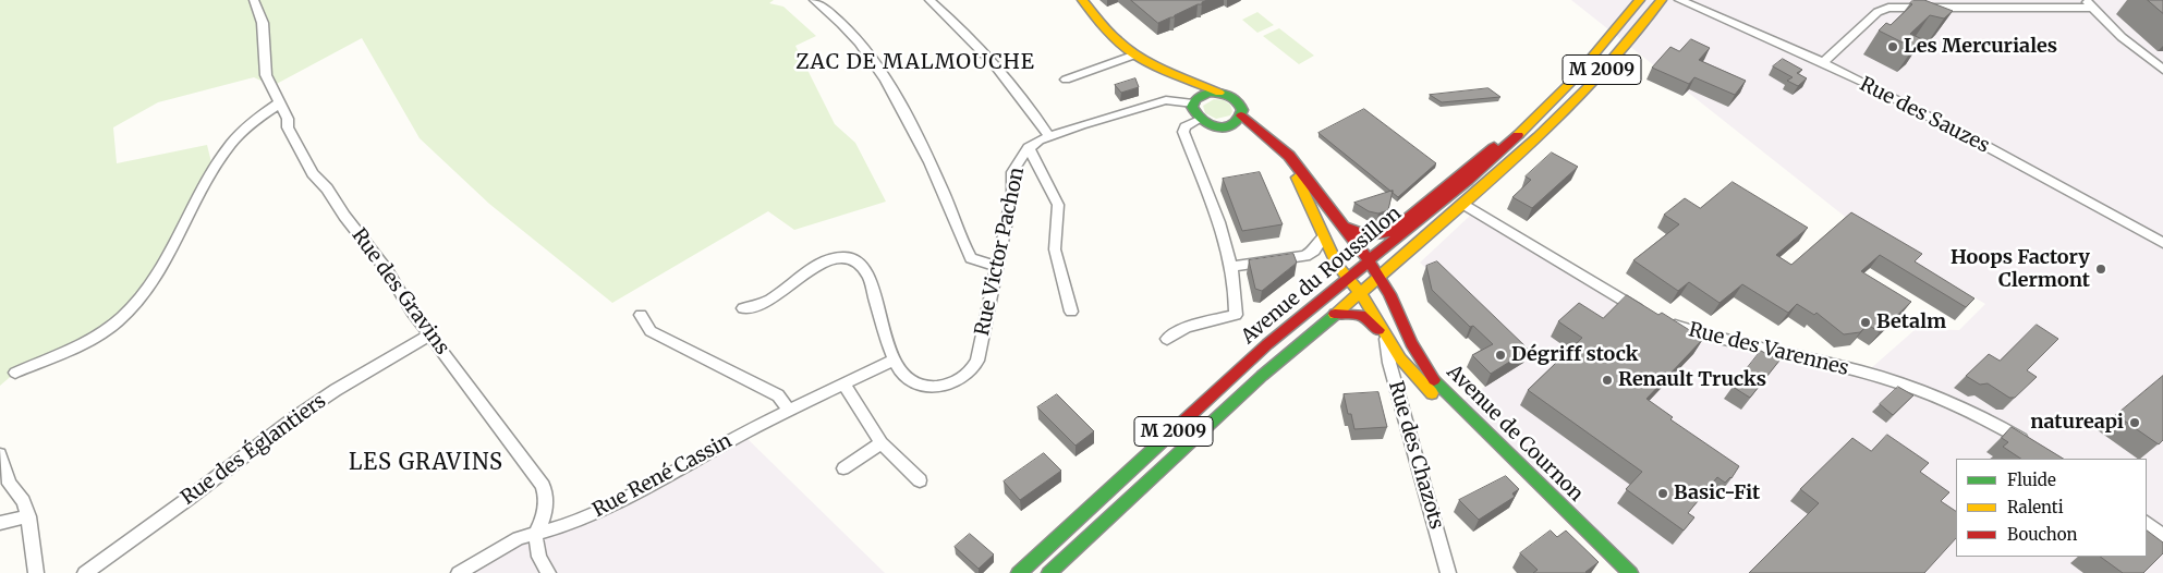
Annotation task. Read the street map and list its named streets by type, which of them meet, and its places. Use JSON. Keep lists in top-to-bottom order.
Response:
{
  "streets": {
    "main road": ["M 2009", "Avenue du Roussillon", "Avenue de Cournon"],
    "street": [
      "Rue des Sauzes",
      "Rue Victor Pachon",
      "Rue des Gravins",
      "Rue des Varennes",
      "Rue des Églantiers",
      "Rue des Chazots",
      "Rue René Cassin"
    ]
  },
  "crossings": [
    ["Rue Victor Pachon", "Avenue de Cournon"],
    ["Rue Victor Pachon", "Rue René Cassin"],
    ["Avenue du Roussillon", "Avenue de Cournon"],
    ["Rue des Gravins", "Rue des Églantiers"],
    ["Rue des Gravins", "Rue René Cassin"],
    ["Avenue de Cournon", "Rue des Chazots"]
  ],
  "districts": ["ZAC DE MALMOUCHE", "LES GRAVINS"],
  "places": [
    "Les Mercuriales",
    "Hoops Factory Clermont",
    "Betalm",
    "Dégriff stock",
    "Renault Trucks",
    "natureapi",
    "Basic-Fit"
  ],
  "legend": ["Fluide", "Ralenti", "Bouchon"]
}
